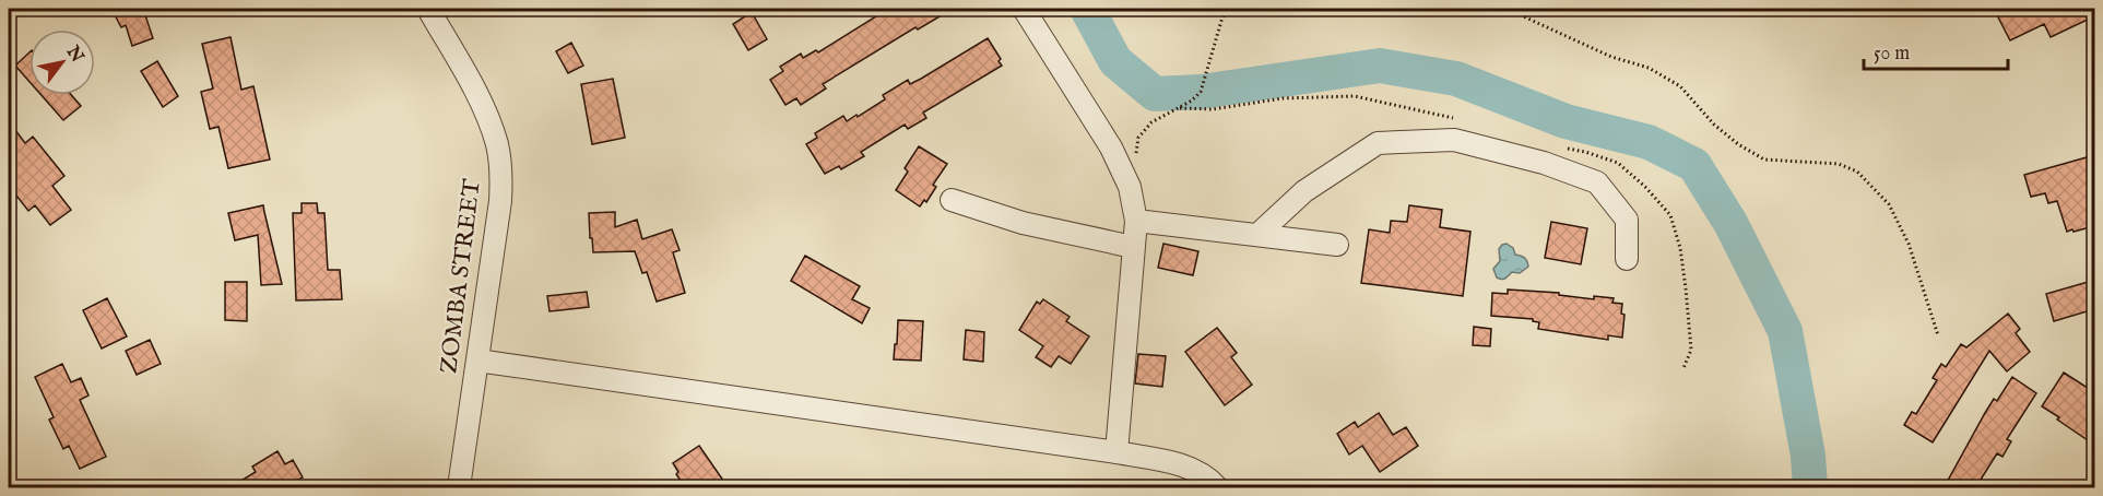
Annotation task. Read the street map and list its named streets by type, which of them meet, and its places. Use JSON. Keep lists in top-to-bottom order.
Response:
{
  "streets": {
    "street": ["ZOMBA STREET"]
  },
  "scale_bar": "50 m",
  "north": "top right"
}
